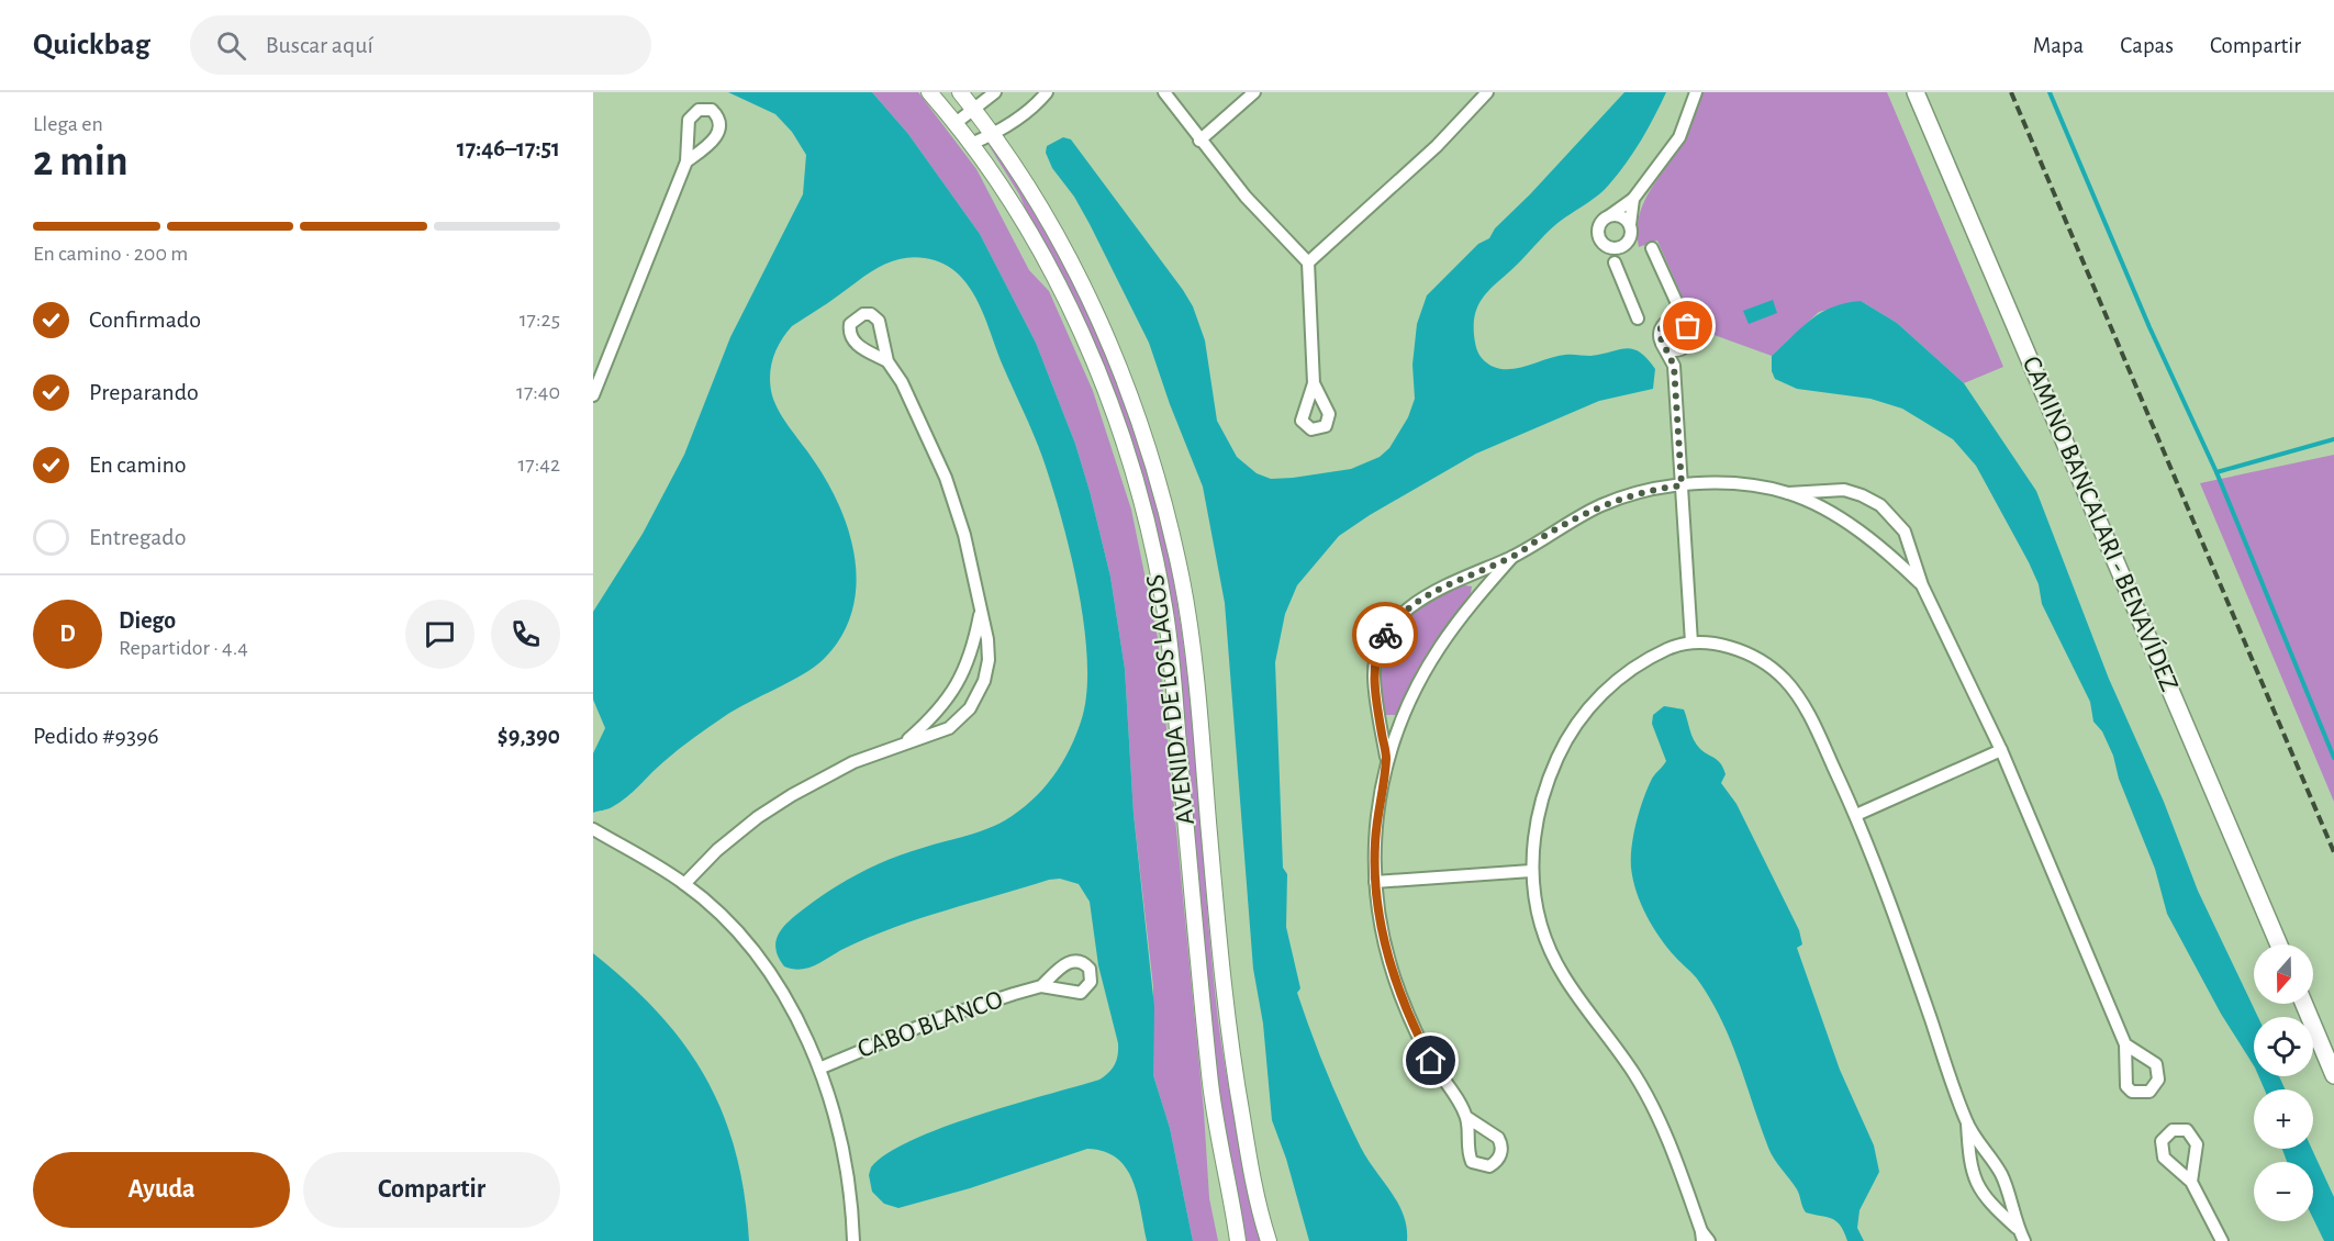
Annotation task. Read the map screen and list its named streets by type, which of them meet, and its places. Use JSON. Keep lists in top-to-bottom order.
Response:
{
  "streets": {
    "main road": ["CAMINO BANCALARI - BENAVÍDEZ"],
    "street": ["AVENIDA DE LOS LAGOS", "CABO BLANCO"]
  },
  "north": "bottom",
  "page": {
    "header": "Quickbag",
    "search": "Buscar aquí",
    "nav": ["Mapa", "Capas", "Compartir"],
    "heading": ["2 min", "Llega en", "17:46–17:51"],
    "panel": [
      "Diego",
      "Repartidor · 4.4",
      "Pedido #9396",
      "$9,390"
    ],
    "bar": "En camino · 200 m",
    "list": [
      ["Confirmado", "17:25"],
      ["Preparando", "17:40"],
      ["En camino", "17:42"],
      "Entregado"
    ],
    "round": "D",
    "map_buttons": ["+", "−"],
    "buttons": ["Ayuda", "Compartir"]
  }
}
